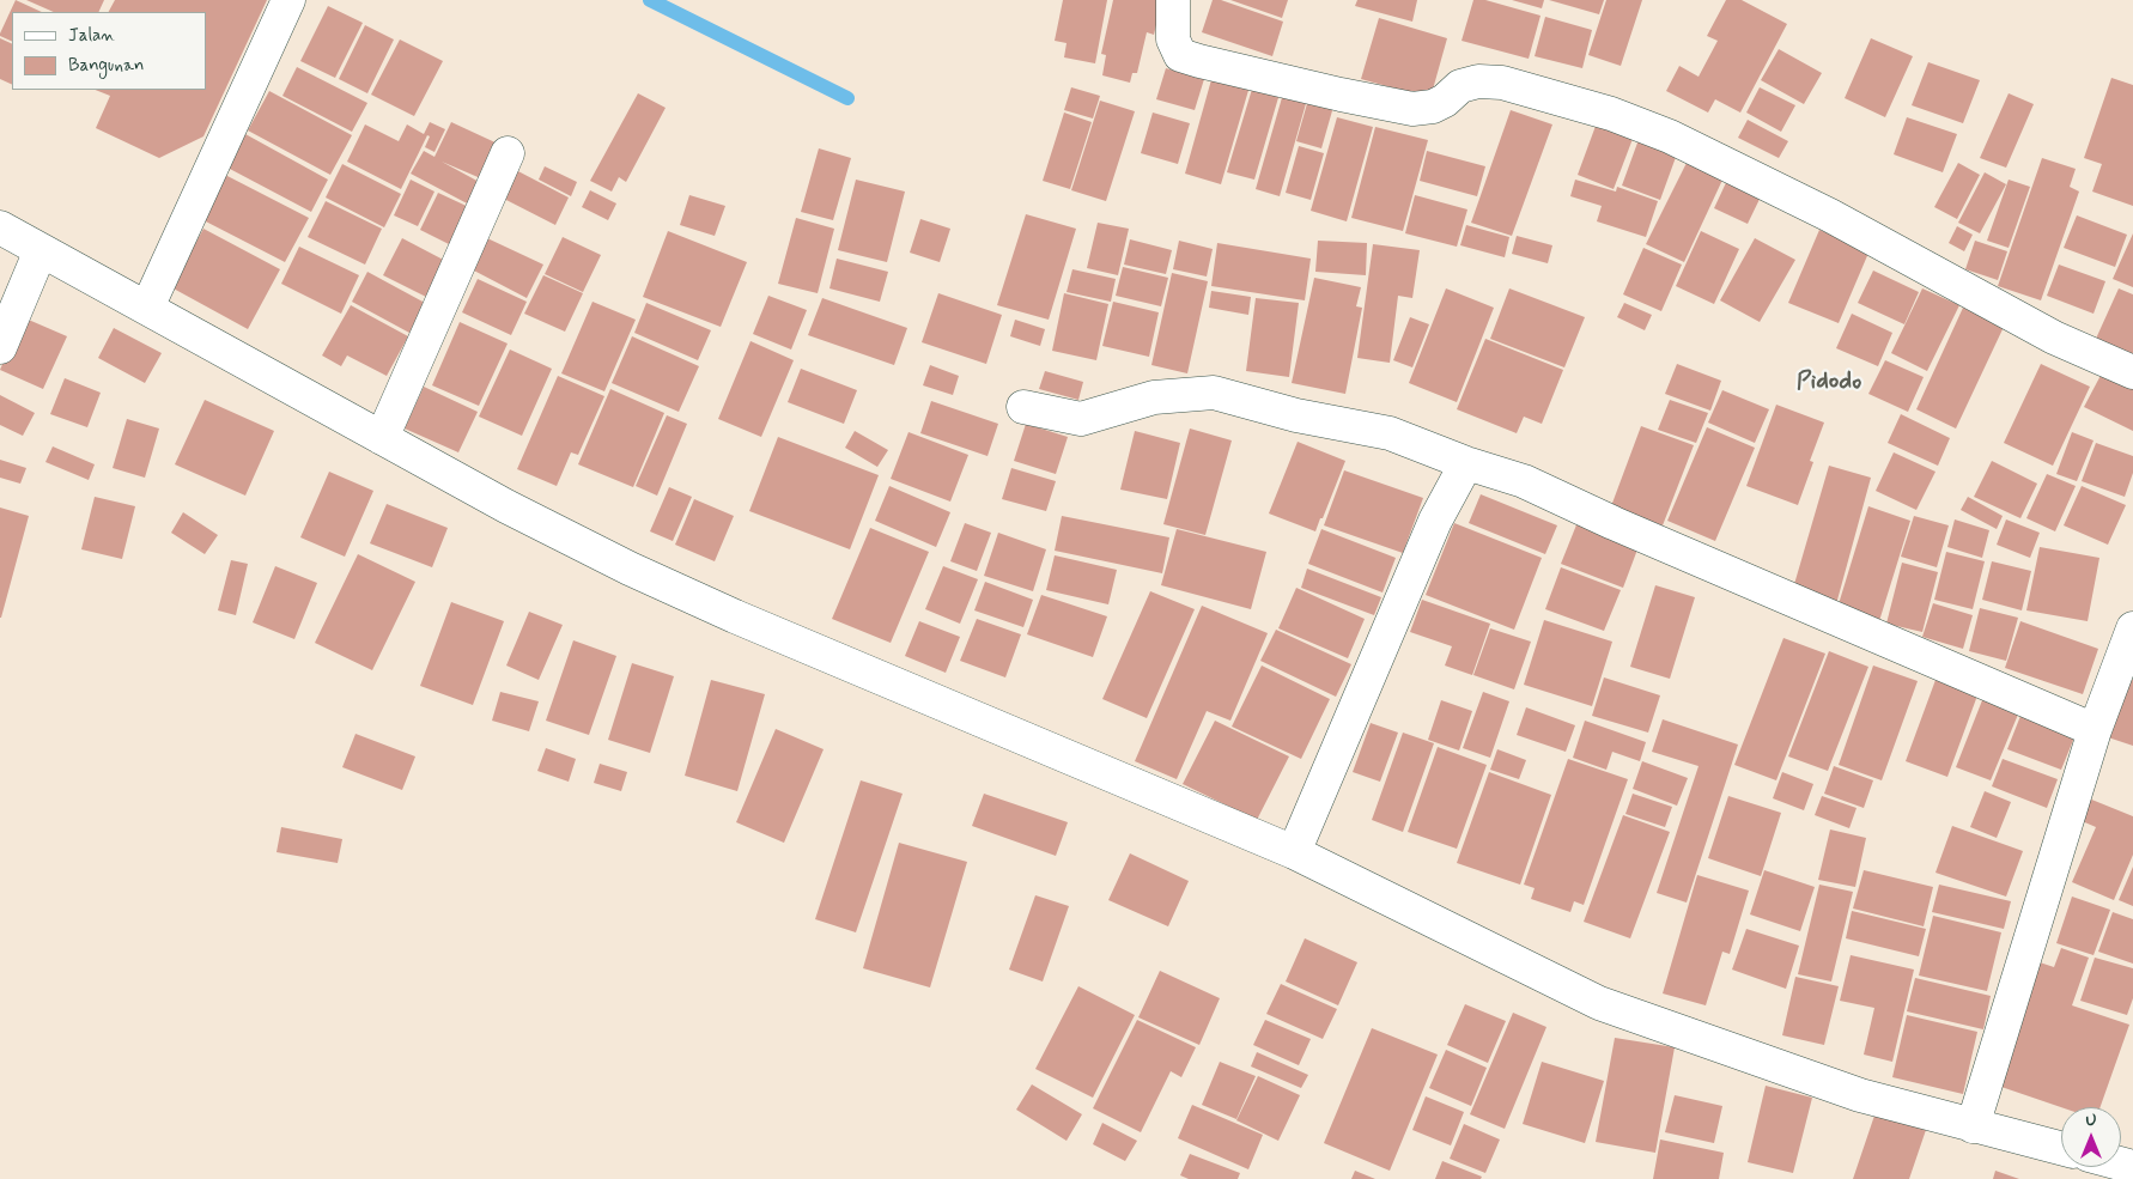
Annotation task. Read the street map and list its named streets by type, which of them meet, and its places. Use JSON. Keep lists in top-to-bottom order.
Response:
{
  "districts": ["Pidodo"],
  "legend": ["Jalan", "Bangunan"],
  "north": "top"
}
